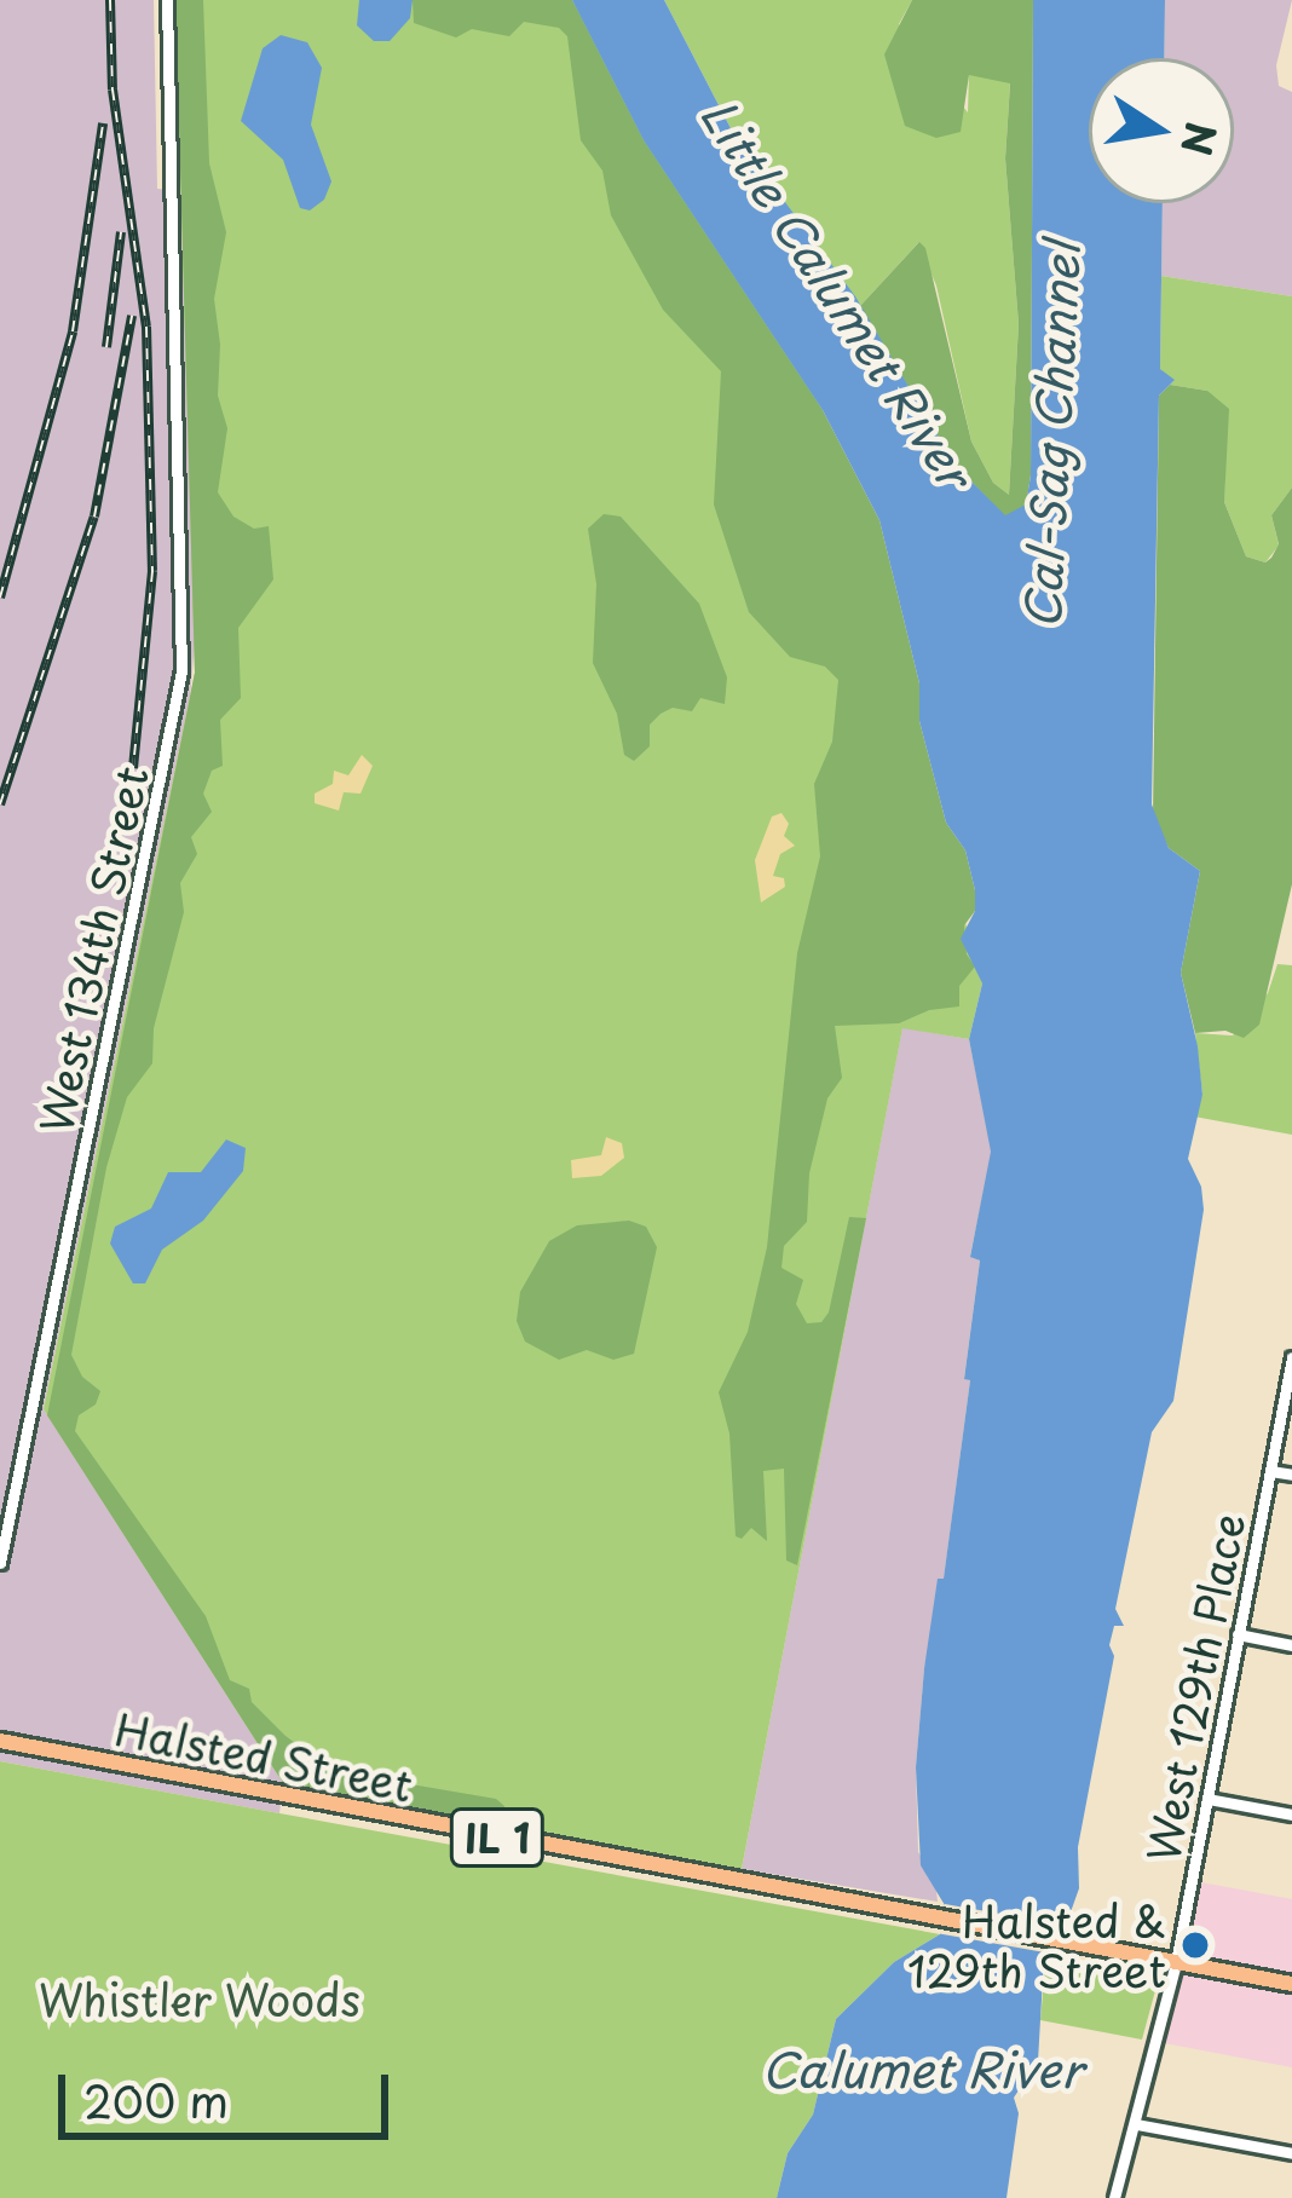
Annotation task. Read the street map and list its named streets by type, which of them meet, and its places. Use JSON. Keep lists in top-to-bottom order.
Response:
{
  "streets": {
    "main road": ["Halsted Street", "IL 1"],
    "street": ["West 134th Street", "West 129th Place"]
  },
  "crossings": [
    ["West 129th Place", "Halsted Street"],
    ["West 129th Place", "IL 1"],
    ["Halsted Street", "IL 1"]
  ],
  "water": ["Little Calumet River", "Cal-Sag Channel", "Calumet River"],
  "parks": ["Whistler Woods"],
  "places": ["Halsted & 129th Street"],
  "scale_bar": "200 m",
  "north": "right"
}
